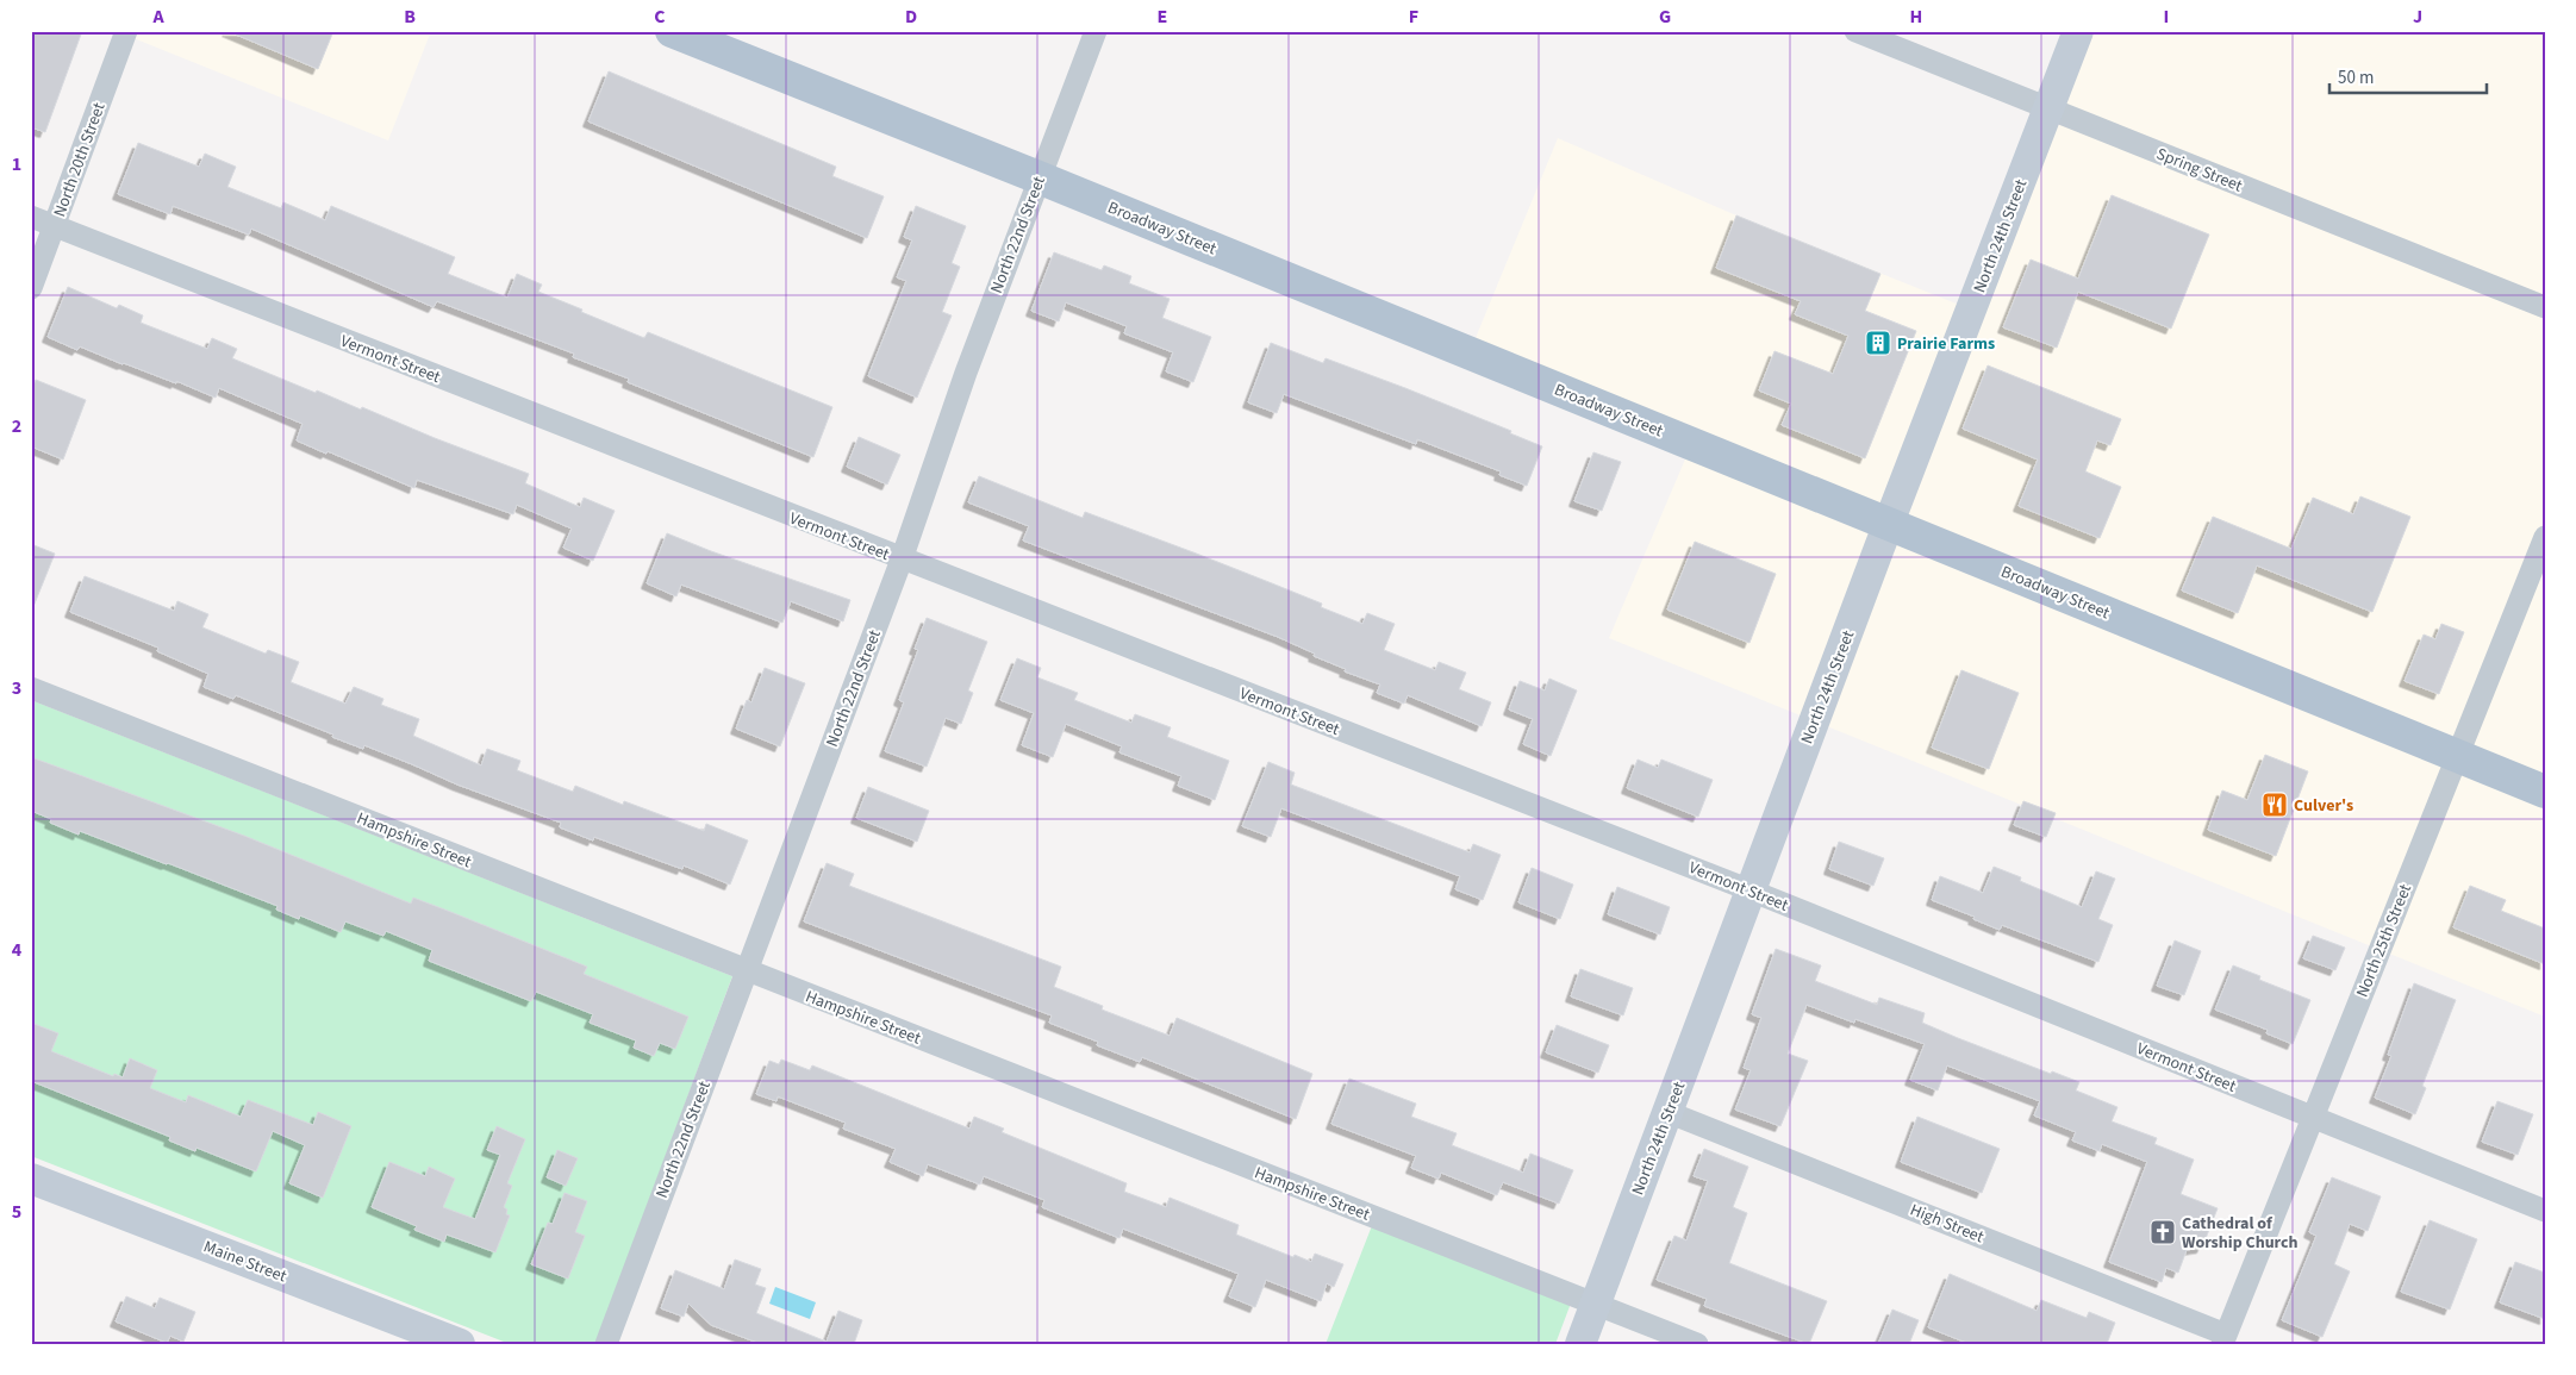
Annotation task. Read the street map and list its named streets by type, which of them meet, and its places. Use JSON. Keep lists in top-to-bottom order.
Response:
{
  "streets": {
    "main road": ["Broadway Street", "North 24th Street", "Maine Street"],
    "street": [
      "North 20th Street",
      "Spring Street",
      "North 22nd Street",
      "Vermont Street",
      "Hampshire Street",
      "North 25th Street",
      "High Street"
    ]
  },
  "crossings": [
    ["North 20th Street", "Vermont Street"],
    ["Spring Street", "North 24th Street"],
    ["Broadway Street", "North 22nd Street"],
    ["Broadway Street", "North 24th Street"],
    ["Broadway Street", "North 25th Street"],
    ["North 22nd Street", "Vermont Street"],
    ["North 22nd Street", "Hampshire Street"],
    ["North 24th Street", "Vermont Street"],
    ["North 24th Street", "Hampshire Street"],
    ["North 24th Street", "High Street"],
    ["Vermont Street", "North 25th Street"],
    ["North 25th Street", "High Street"]
  ],
  "places": {
    "building": ["Prairie Farms"],
    "restaurant": ["Culver's"],
    "church": ["Cathedral of Worship Church"]
  },
  "scale_bar": "50 m",
  "grid": {
    "columns": [
      "A",
      "B",
      "C",
      "D",
      "E",
      "F",
      "G",
      "H",
      "I",
      "J"
    ],
    "rows": [
      "1",
      "2",
      "3",
      "4",
      "5"
    ]
  }
}
